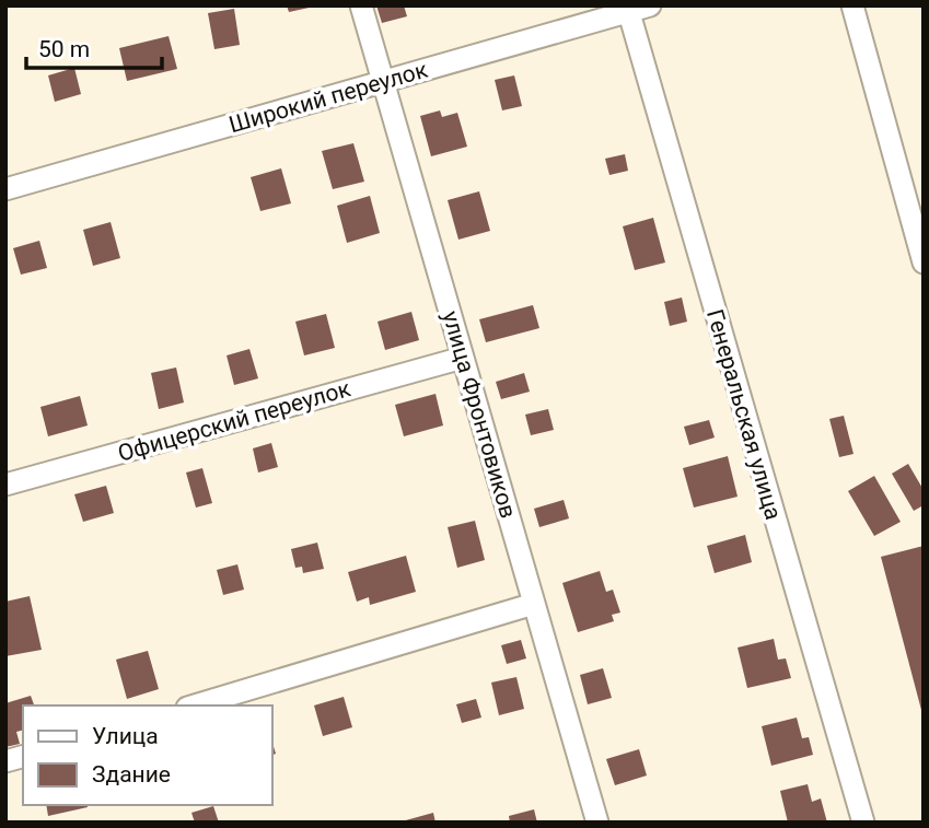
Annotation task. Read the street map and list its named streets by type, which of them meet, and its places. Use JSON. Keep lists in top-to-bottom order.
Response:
{
  "streets": {
    "street": [
      "Широкий переулок",
      "улица Фронтовиков",
      "Генеральская улица",
      "Офицерский переулок"
    ]
  },
  "crossings": [
    ["Широкий переулок", "улица Фронтовиков"],
    ["Широкий переулок", "Генеральская улица"],
    ["улица Фронтовиков", "Офицерский переулок"]
  ],
  "legend": ["Улица", "Здание"],
  "scale_bar": "50 m"
}
